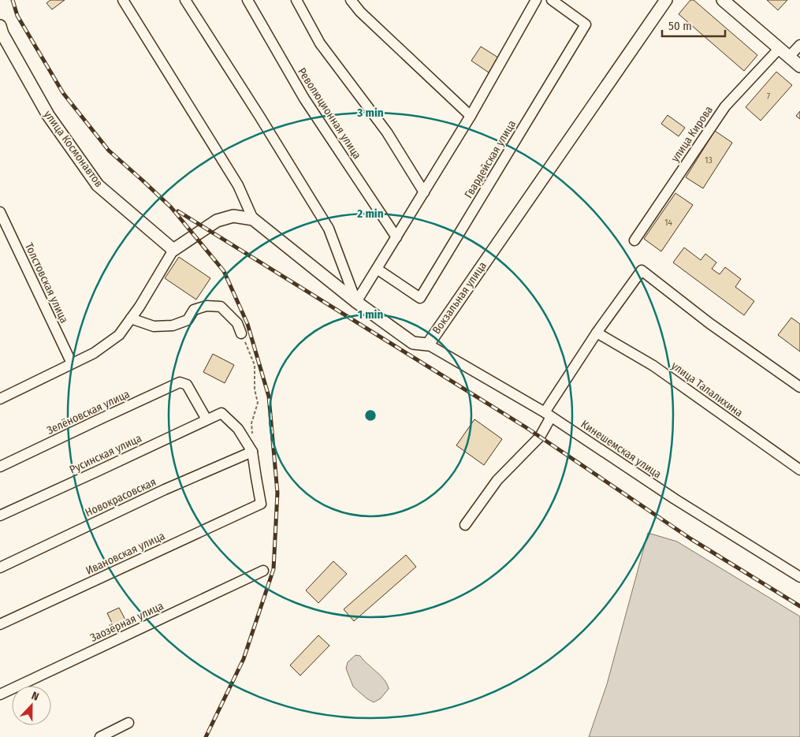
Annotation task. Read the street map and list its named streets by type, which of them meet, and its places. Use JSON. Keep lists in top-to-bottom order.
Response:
{
  "streets": {
    "main road": ["улица Космонавтов", "Вокзальная улица"],
    "street": [
      "Революционная улица",
      "улица Кирова",
      "Гвардейская улица",
      "Толстовская улица",
      "улица Талалихина",
      "Зелёновская улица",
      "Кинешемская улица",
      "Русинская улица",
      "Новокрасовская",
      "Ивановская улица",
      "Заозёрная улица"
    ]
  },
  "crossings": [
    ["улица Космонавтов", "Вокзальная улица"],
    ["Вокзальная улица", "Кинешемская улица"],
    ["Зелёновская улица", "Русинская улица"],
    ["Русинская улица", "Новокрасовская"],
    ["Русинская улица", "Ивановская улица"],
    ["Новокрасовская", "Ивановская улица"]
  ],
  "house_numbers": ["7", "13", "14"],
  "scale_bar": "50 m",
  "north": "top",
  "rings": ["3 min", "2 min", "1 min"]
}
